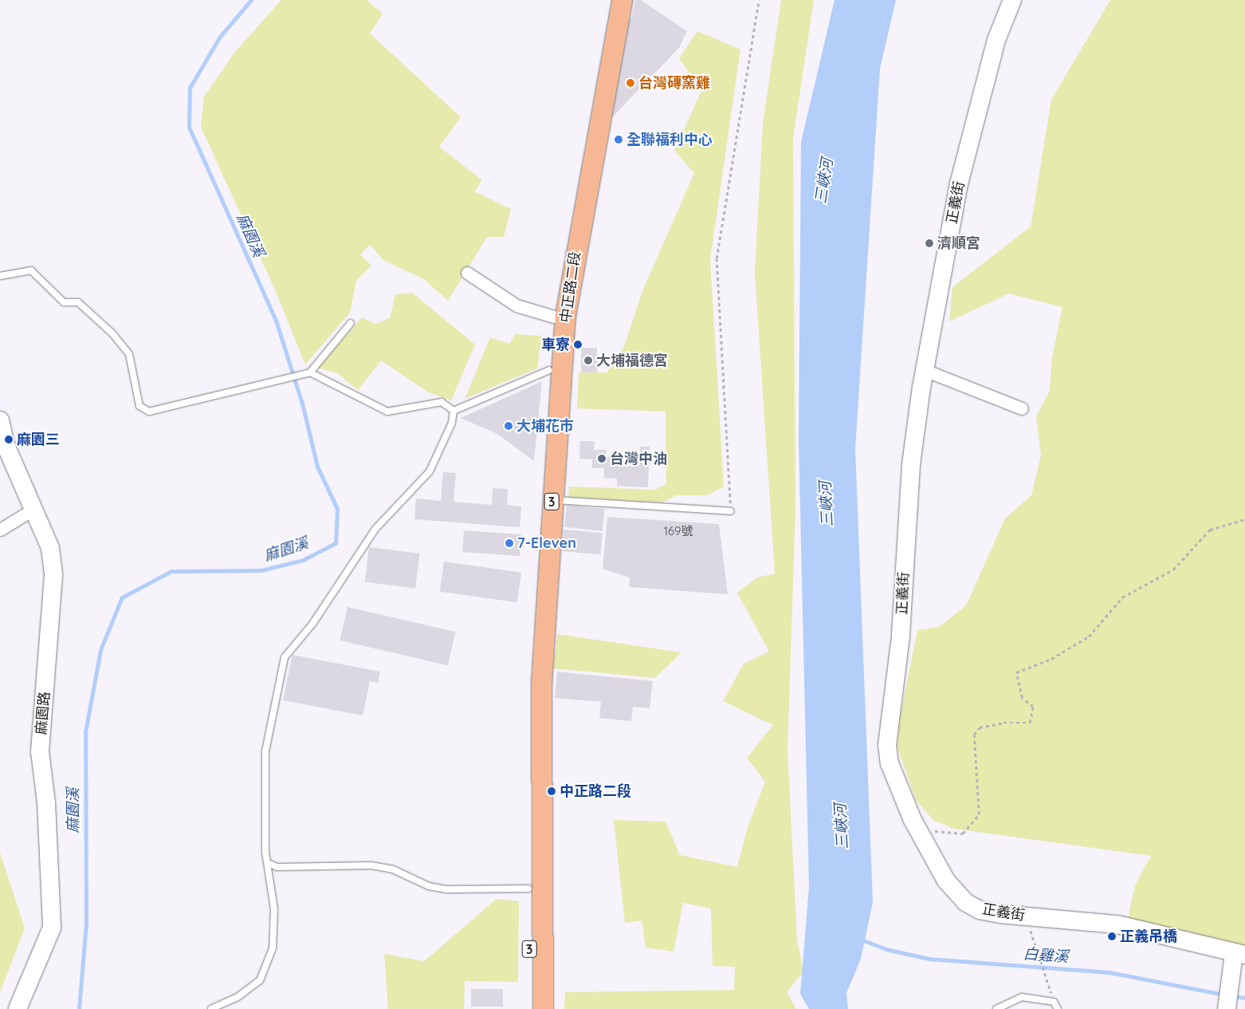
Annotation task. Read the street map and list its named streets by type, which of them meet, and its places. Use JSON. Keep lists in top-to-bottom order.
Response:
{
  "streets": {
    "main road": ["中正路二段", "3"],
    "street": ["正義街", "麻園路"]
  },
  "water": ["三峽河", "麻園溪", "白雞溪"],
  "places": [
    "台灣磚窯雞",
    "全聯福利中心",
    "濟順宮",
    "車寮",
    "大埔福德宮",
    "大埔花市",
    "麻園三",
    "台灣中油",
    "7-Eleven",
    "中正路二段",
    "正義吊橋"
  ],
  "house_numbers": ["169號"]
}
